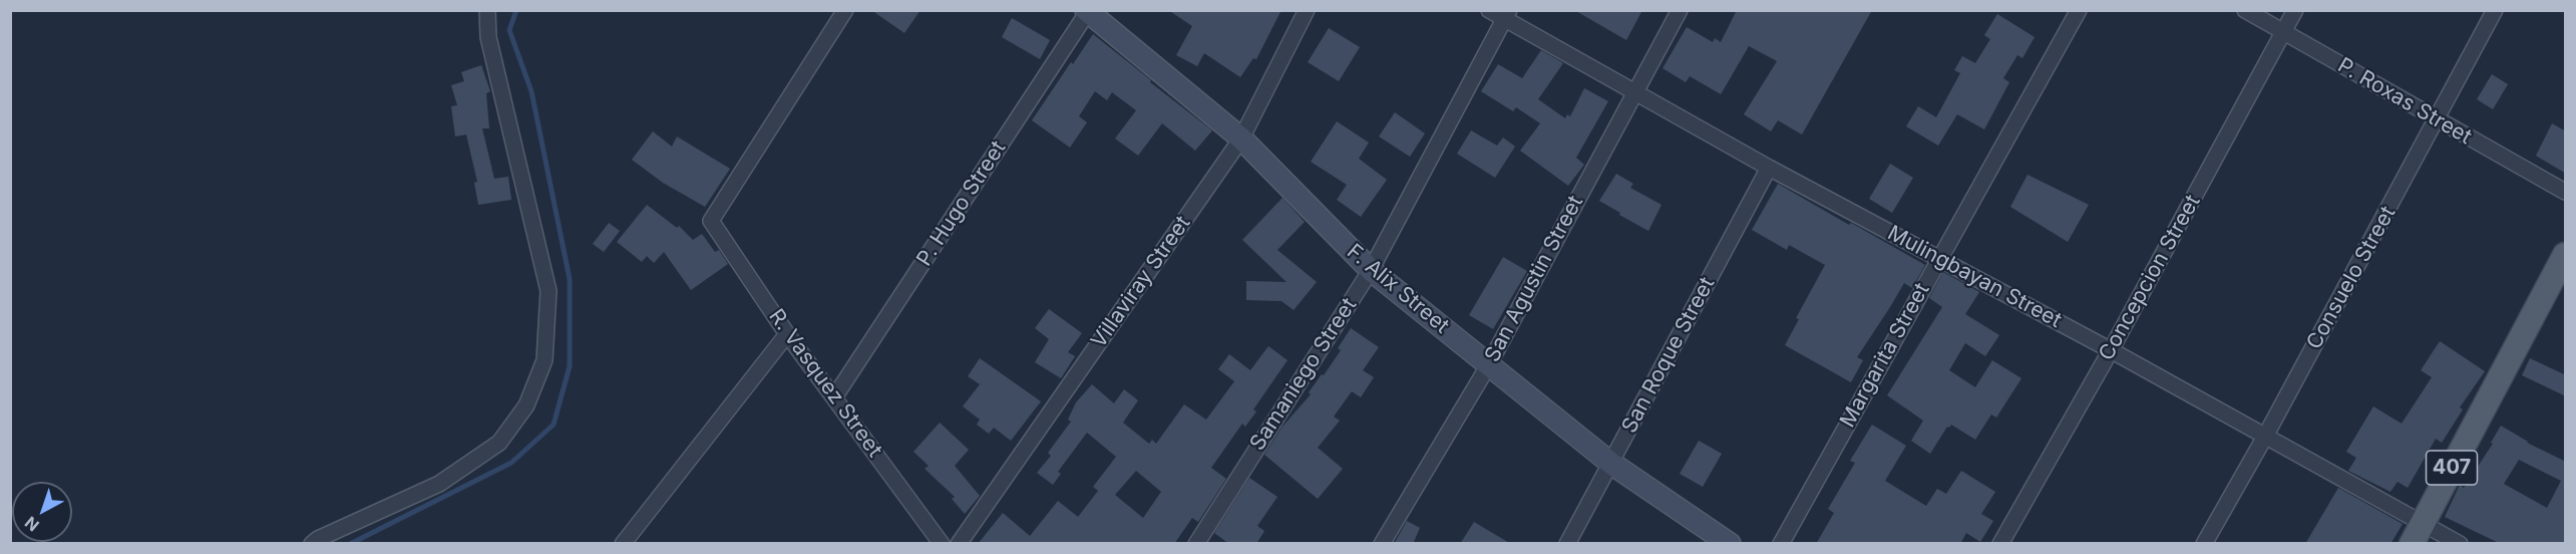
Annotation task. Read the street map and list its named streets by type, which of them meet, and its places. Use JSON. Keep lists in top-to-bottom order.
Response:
{
  "streets": {
    "main road": ["F. Alix Street", "407"],
    "street": [
      "P. Roxas Street",
      "P. Hugo Street",
      "Mulingbayan Street",
      "Concepcion Street",
      "Consuelo Street",
      "San Agustin Street",
      "Villaviray Street",
      "San Roque Street",
      "Margarita Street",
      "Samaniego Street",
      "R. Vasquez Street"
    ]
  },
  "crossings": [
    ["P. Roxas Street", "Concepcion Street"],
    ["P. Roxas Street", "Consuelo Street"],
    ["P. Hugo Street", "F. Alix Street"],
    ["P. Hugo Street", "R. Vasquez Street"],
    ["Mulingbayan Street", "Concepcion Street"],
    ["Mulingbayan Street", "Consuelo Street"],
    ["Mulingbayan Street", "San Agustin Street"],
    ["Mulingbayan Street", "San Roque Street"],
    ["Mulingbayan Street", "Margarita Street"],
    ["Mulingbayan Street", "Samaniego Street"],
    ["Mulingbayan Street", "407"],
    ["San Agustin Street", "F. Alix Street"],
    ["Villaviray Street", "F. Alix Street"],
    ["F. Alix Street", "San Roque Street"],
    ["F. Alix Street", "Samaniego Street"]
  ],
  "north": "bottom left"
}
